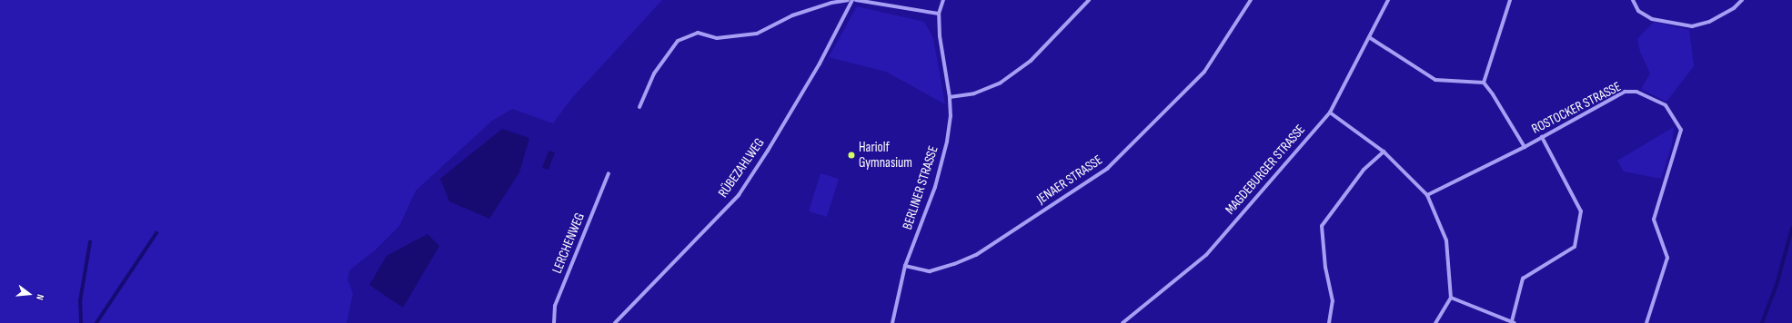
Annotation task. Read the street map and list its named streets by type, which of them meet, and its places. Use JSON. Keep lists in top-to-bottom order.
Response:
{
  "streets": {
    "street": [
      "ROSTOCKER STRASSE",
      "RÜBEZAHLWEG",
      "MAGDEBURGER STRASSE",
      "JENAER STRASSE",
      "BERLINER STRASSE",
      "LERCHENWEG"
    ]
  },
  "crossings": [
    ["JENAER STRASSE", "BERLINER STRASSE"]
  ],
  "places": ["Hariolf Gymnasium"],
  "north": "right"
}
